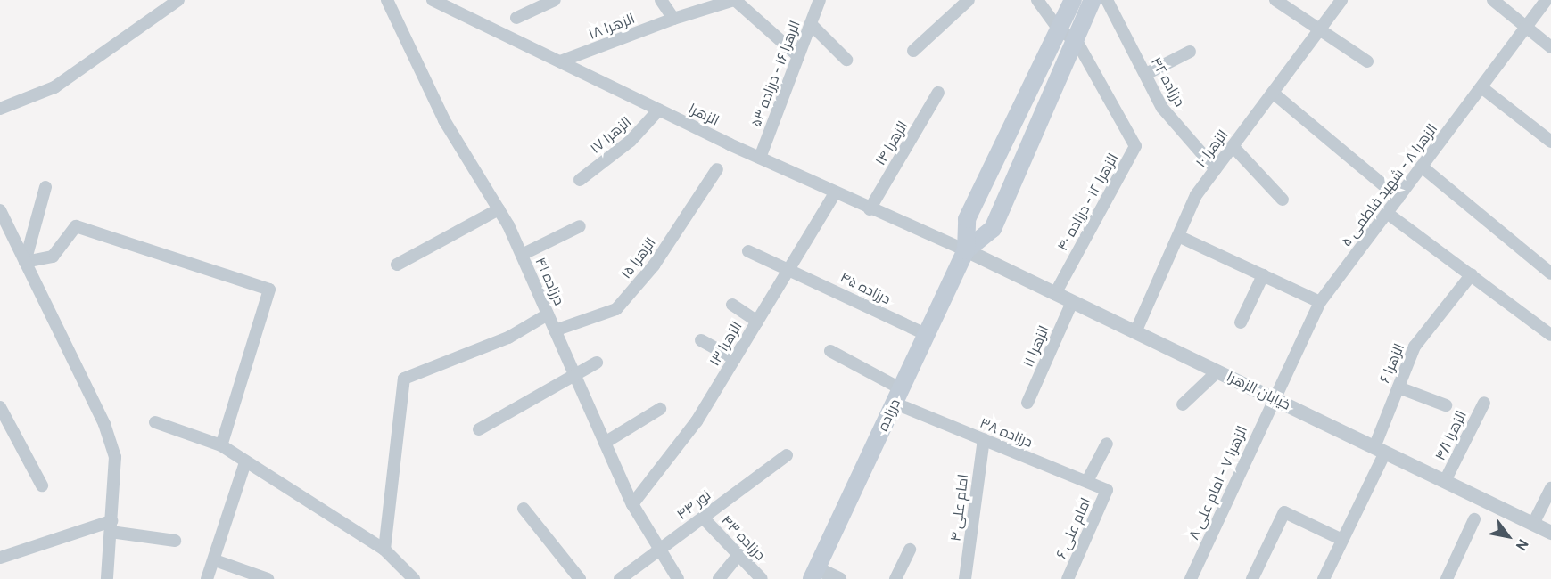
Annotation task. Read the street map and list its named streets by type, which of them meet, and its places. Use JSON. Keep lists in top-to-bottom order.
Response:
{
  "streets": {
    "main road": ["درزاده"],
    "street": [
      "الزهرا ۱۸",
      "الزهرا ۱۶ - درزاده ۵۳",
      "درزاده ۴۲",
      "الزهرا",
      "الزهرا ۱۷",
      "الزهرا ۱۴",
      "الزهرا ۱۰",
      "الزهرا ۸ - شهید فاطمی ۵",
      "الزهرا ۱۲ - درزاده ۴۰",
      "الزهرا ۱۵",
      "درزاده ۴۱",
      "درزاده ۴۵",
      "الزهرا ۱۳",
      "الزهرا ۱۱",
      "الزهرا ۶",
      "خیابان الزهرا",
      "درزاده ۳۸",
      "الزهرا ۴/۱",
      "الزهرا ۷ - امام علی ۸",
      "نور ۴۴",
      "امام علی ۴",
      "امام علی ۶",
      "درزاده ۴۳"
    ]
  },
  "crossings": [
    ["الزهرا ۱۸", "الزهرا"],
    ["الزهرا ۱۶ - درزاده ۵۳", "الزهرا"],
    ["درزاده ۴۲", "الزهرا ۱۰"],
    ["الزهرا", "الزهرا ۱۷"],
    ["الزهرا", "الزهرا ۱۴"],
    ["الزهرا", "الزهرا ۱۳"],
    ["الزهرا", "خیابان الزهرا"],
    ["الزهرا", "درزاده"],
    ["الزهرا ۱۰", "خیابان الزهرا"],
    ["الزهرا ۸ - شهید فاطمی ۵", "خیابان الزهرا"],
    ["الزهرا ۸ - شهید فاطمی ۵", "الزهرا ۷ - امام علی ۸"],
    ["الزهرا ۱۲ - درزاده ۴۰", "خیابان الزهرا"],
    ["الزهرا ۱۲ - درزاده ۴۰", "درزاده"],
    ["الزهرا ۱۵", "درزاده ۴۱"],
    ["درزاده ۴۱", "الزهرا ۱۳"],
    ["درزاده ۴۱", "نور ۴۴"],
    ["درزاده ۴۵", "الزهرا ۱۳"],
    ["درزاده ۴۵", "درزاده"],
    ["الزهرا ۱۱", "خیابان الزهرا"],
    ["الزهرا ۶", "خیابان الزهرا"],
    ["خیابان الزهرا", "درزاده"],
    ["خیابان الزهرا", "الزهرا ۴/۱"],
    ["خیابان الزهرا", "الزهرا ۷ - امام علی ۸"],
    ["درزاده", "درزاده ۳۸"],
    ["درزاده ۳۸", "امام علی ۴"],
    ["درزاده ۳۸", "امام علی ۶"],
    ["نور ۴۴", "درزاده ۴۳"]
  ],
  "north": "bottom right"
}
